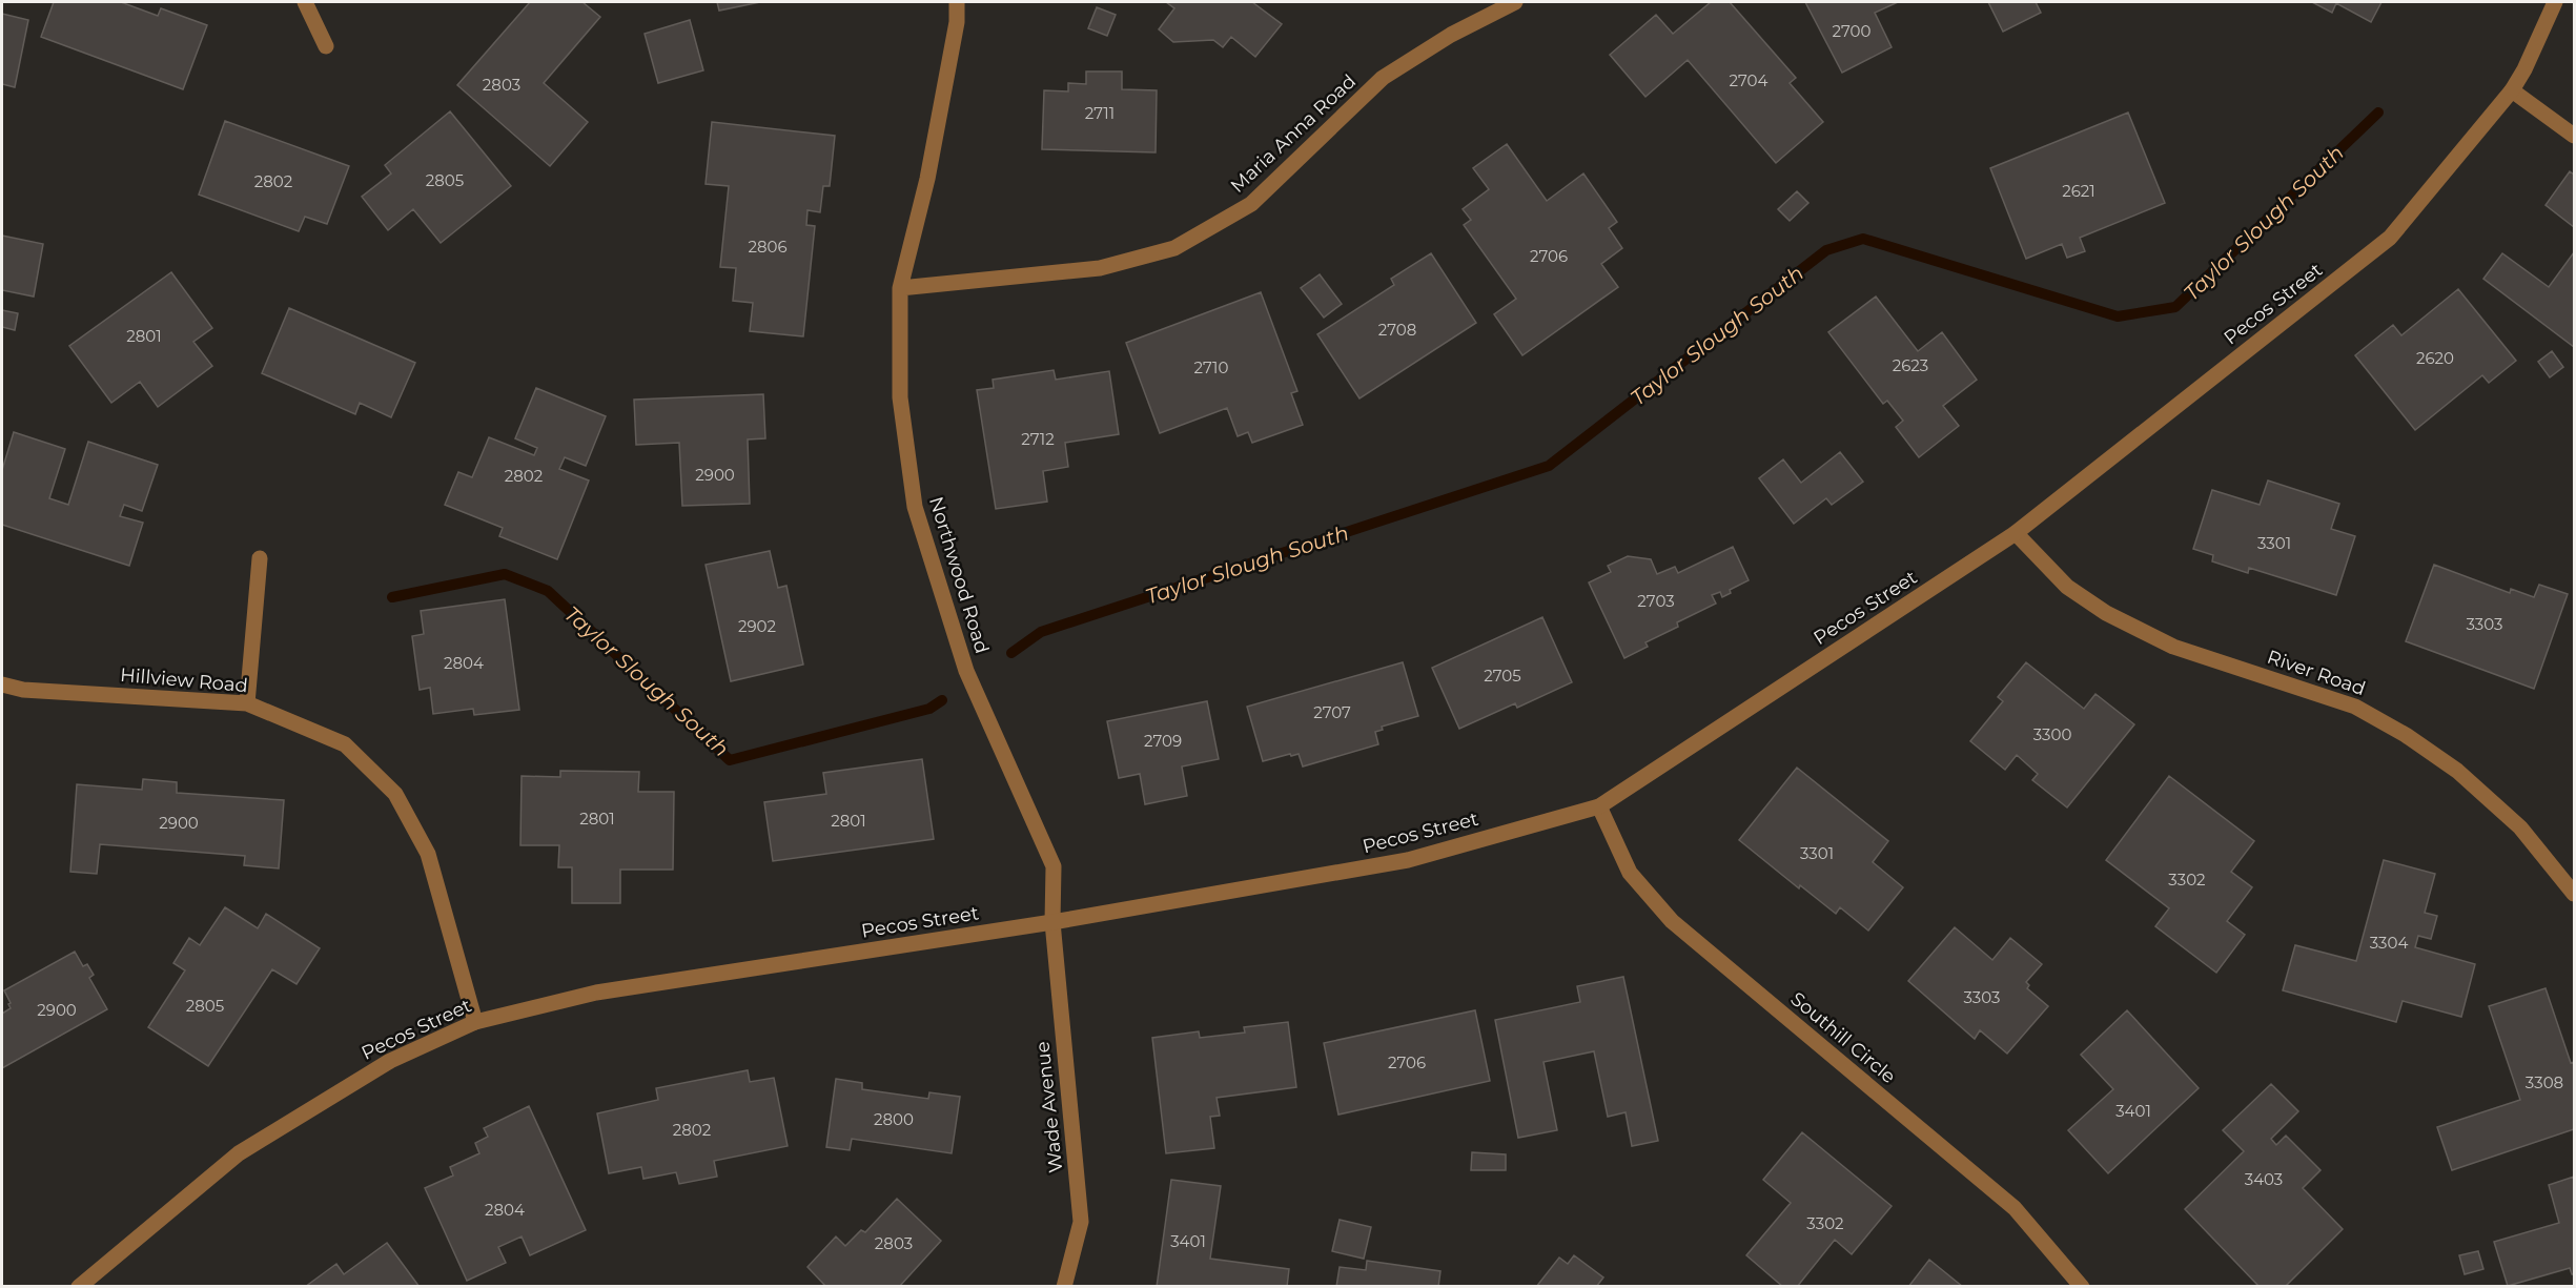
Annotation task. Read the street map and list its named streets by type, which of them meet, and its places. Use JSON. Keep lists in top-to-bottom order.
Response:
{
  "streets": {
    "street": [
      "Maria Anna Road",
      "Pecos Street",
      "Northwood Road",
      "River Road",
      "Hillview Road",
      "Southill Circle",
      "Wade Avenue"
    ]
  },
  "crossings": [
    ["Maria Anna Road", "Northwood Road"],
    ["Pecos Street", "Northwood Road"],
    ["Pecos Street", "River Road"],
    ["Pecos Street", "Hillview Road"],
    ["Pecos Street", "Southill Circle"],
    ["Pecos Street", "Wade Avenue"],
    ["Northwood Road", "Wade Avenue"]
  ],
  "water": ["Taylor Slough South"],
  "house_numbers": [
    "2700",
    "2704",
    "2803",
    "2711",
    "2805",
    "2802",
    "2621",
    "2806",
    "2706",
    "2708",
    "2801",
    "2620",
    "2623",
    "2710",
    "2712",
    "2900",
    "2802",
    "3301",
    "2703",
    "3303",
    "2902",
    "2804",
    "2705",
    "2707",
    "3300",
    "2709",
    "2801",
    "2801",
    "2900",
    "3301",
    "3302",
    "3304",
    "3303",
    "2805",
    "2900",
    "2706",
    "3308",
    "3401",
    "2800",
    "2802",
    "3403",
    "2804",
    "3302",
    "3401",
    "2803"
  ]
}
